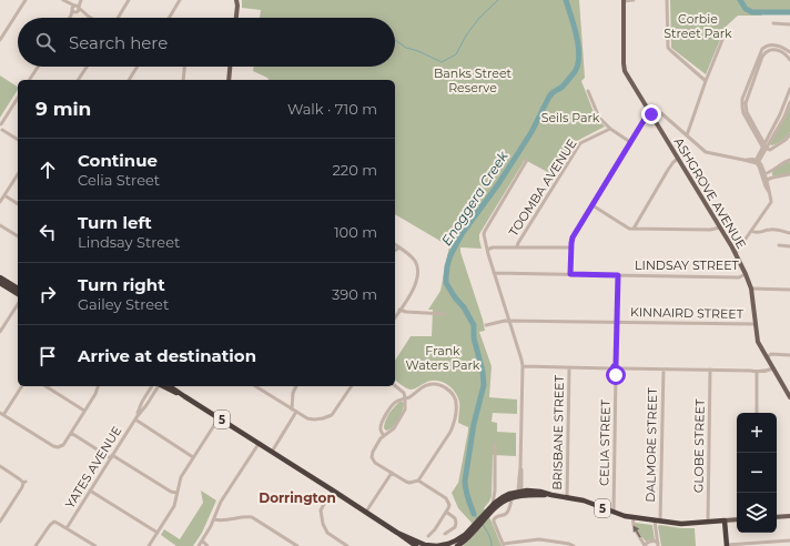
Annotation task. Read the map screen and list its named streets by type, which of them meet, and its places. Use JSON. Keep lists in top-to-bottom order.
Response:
{
  "streets": {
    "highway": ["5"],
    "main road": ["ASHGROVE AVENUE"],
    "street": [
      "TOOMBA AVENUE",
      "LINDSAY STREET",
      "KINNAIRD STREET",
      "BRISBANE STREET",
      "CELIA STREET",
      "DALMORE STREET",
      "GLOBE STREET",
      "YATES AVENUE"
    ]
  },
  "crossings": [
    ["ASHGROVE AVENUE", "LINDSAY STREET"],
    ["ASHGROVE AVENUE", "KINNAIRD STREET"],
    ["5", "BRISBANE STREET"],
    ["5", "CELIA STREET"],
    ["5", "DALMORE STREET"],
    ["5", "GLOBE STREET"]
  ],
  "districts": ["Dorrington"],
  "water": ["Enoggera Creek"],
  "parks": [
    "Corbie Street Park",
    "Banks Street Reserve",
    "Seils Park",
    "Frank Waters Park"
  ],
  "page": {
    "search": "Search here",
    "heading": ["9 min", "Walk · 710 m"],
    "list": [
      ["Continue", "Celia Street", "220 m"],
      ["Turn left", "Lindsay Street", "100 m"],
      ["Turn right", "Gailey Street", "390 m"],
      "Arrive at destination"
    ],
    "map_buttons": ["+", "−"]
  }
}
